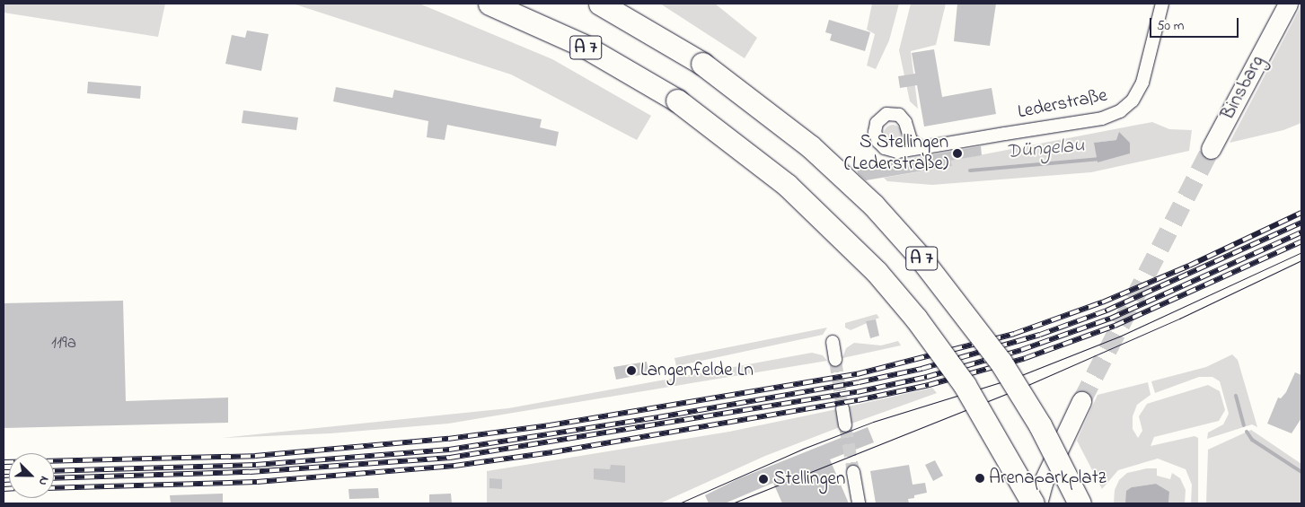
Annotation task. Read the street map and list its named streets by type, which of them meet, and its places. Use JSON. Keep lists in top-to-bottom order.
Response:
{
  "streets": {
    "highway": ["A 7"],
    "main road": ["Binsbarg"],
    "street": ["Lederstraße"]
  },
  "water": ["Düngelau"],
  "places": [
    "S Stellingen (Lederstraße)",
    "Langenfelde Ln",
    "Arenaparkplatz",
    "Stellingen"
  ],
  "house_numbers": ["119a"],
  "scale_bar": "50 m",
  "north": "bottom right"
}
